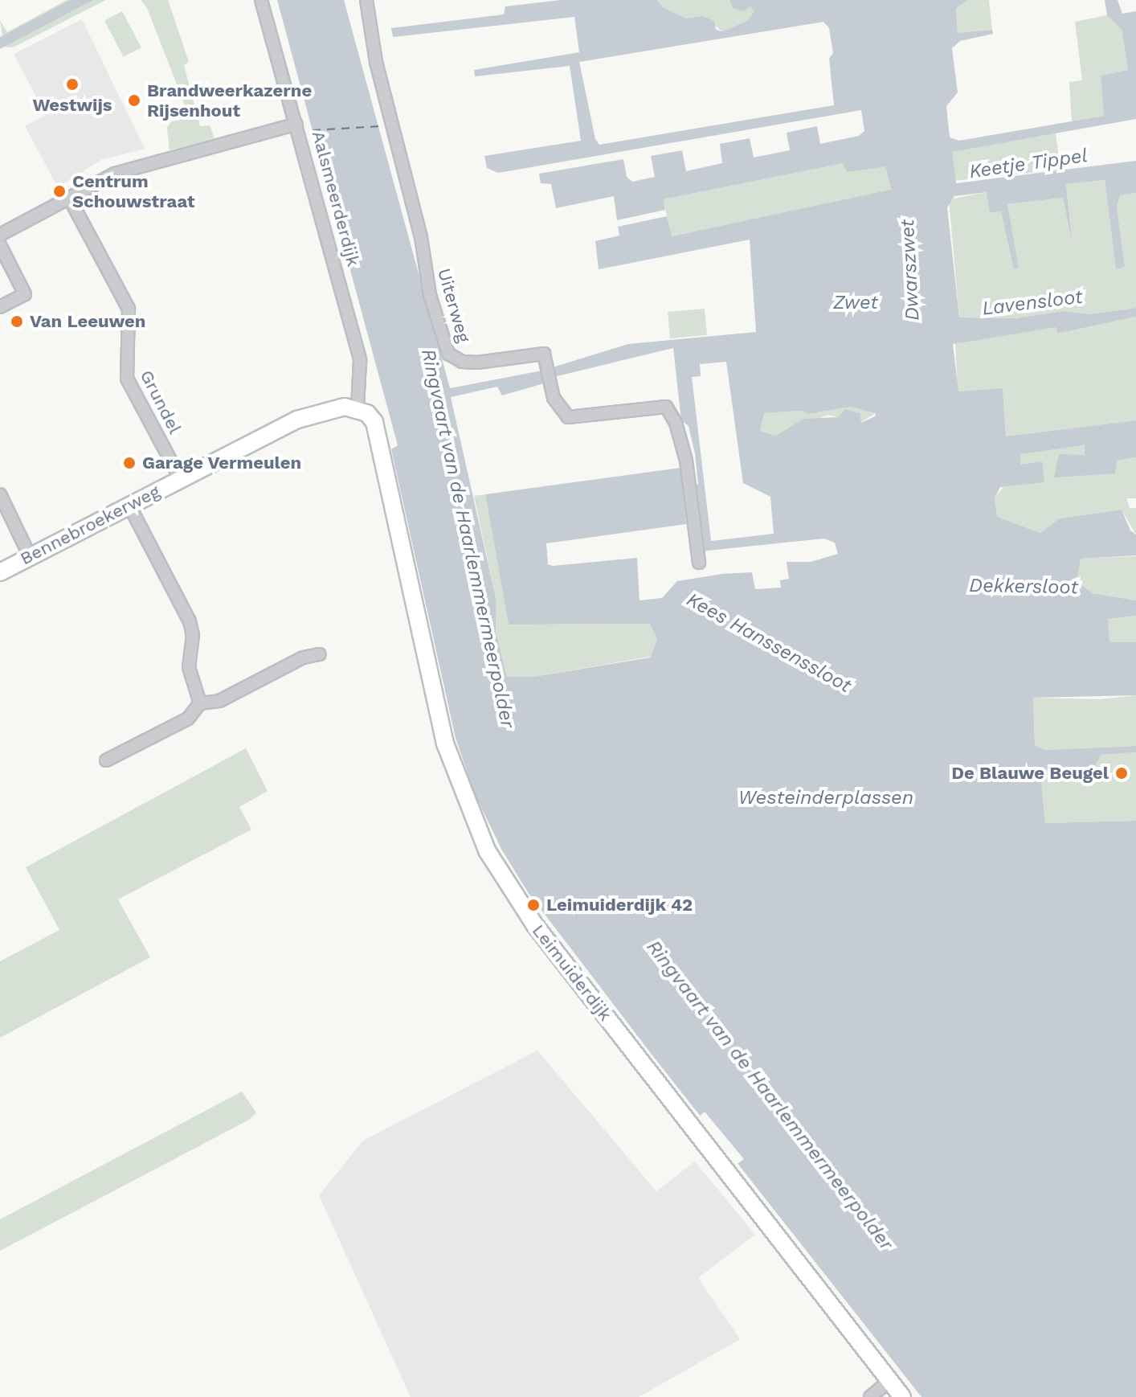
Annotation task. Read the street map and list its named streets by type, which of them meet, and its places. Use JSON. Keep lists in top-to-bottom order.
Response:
{
  "streets": {
    "street": [
      "Aalsmeerderdijk",
      "Uiterweg",
      "Grundel",
      "Bennebroekerweg",
      "Leimuiderdijk"
    ]
  },
  "crossings": [
    ["Aalsmeerderdijk", "Bennebroekerweg"],
    ["Aalsmeerderdijk", "Leimuiderdijk"],
    ["Grundel", "Bennebroekerweg"],
    ["Bennebroekerweg", "Leimuiderdijk"]
  ],
  "water": [
    "Keetje Tippel",
    "Dwarszwet",
    "Zwet",
    "Lavensloot",
    "Ringvaart van de Haarlemmermeerpolder",
    "Dekkersloot",
    "Kees Hanssenssloot",
    "Westeinderplassen"
  ],
  "places": [
    "Westwijs",
    "Brandweerkazerne Rijsenhout",
    "Centrum Schouwstraat",
    "Van Leeuwen",
    "Garage Vermeulen",
    "De Blauwe Beugel",
    "Leimuiderdijk 42"
  ]
}
